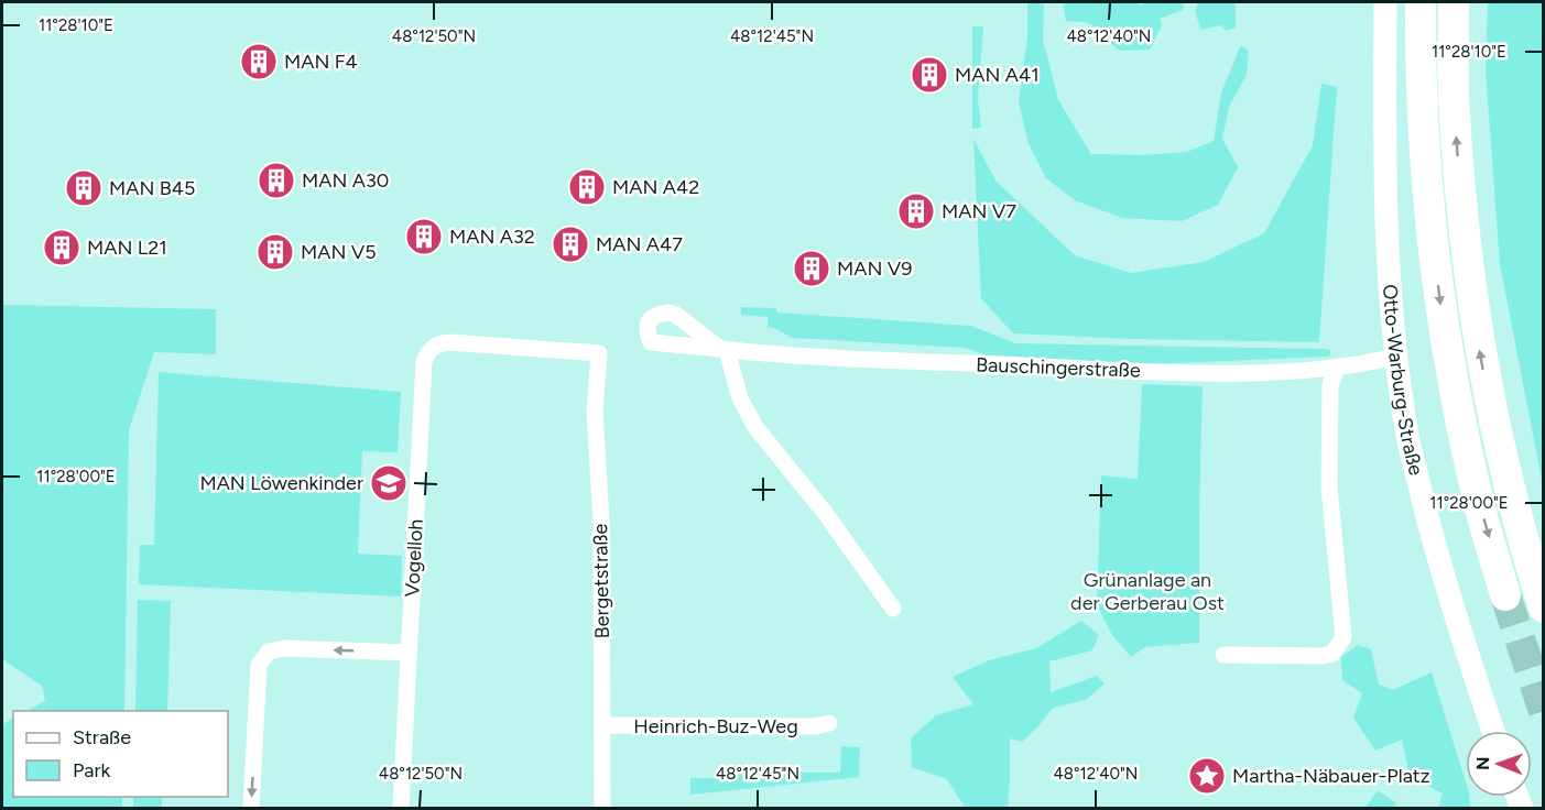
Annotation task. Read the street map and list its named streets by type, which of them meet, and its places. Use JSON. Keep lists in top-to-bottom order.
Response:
{
  "streets": {
    "main road": ["Otto-Warburg-Straße"],
    "street": [
      "Bauschingerstraße",
      "Vogelloh",
      "Bergetstraße",
      "Heinrich-Buz-Weg"
    ]
  },
  "crossings": [
    ["Bauschingerstraße", "Otto-Warburg-Straße"],
    ["Vogelloh", "Bergetstraße"],
    ["Bergetstraße", "Heinrich-Buz-Weg"]
  ],
  "parks": ["Grünanlage an der Gerberau Ost"],
  "places": {
    "building": [
      "MAN F4",
      "MAN A41",
      "MAN A30",
      "MAN A42",
      "MAN B45",
      "MAN V7",
      "MAN A32",
      "MAN A47",
      "MAN L21",
      "MAN V5",
      "MAN V9"
    ],
    "school or university": ["MAN Löwenkinder"],
    "place": ["Martha-Näbauer-Platz"]
  },
  "legend": ["Straße", "Park"],
  "north": "left",
  "coordinates": [
    "11°28'10\"E",
    "48°12'50\"N",
    "48°12'45\"N",
    "48°12'40\"N",
    "11°28'00\"E"
  ]
}
